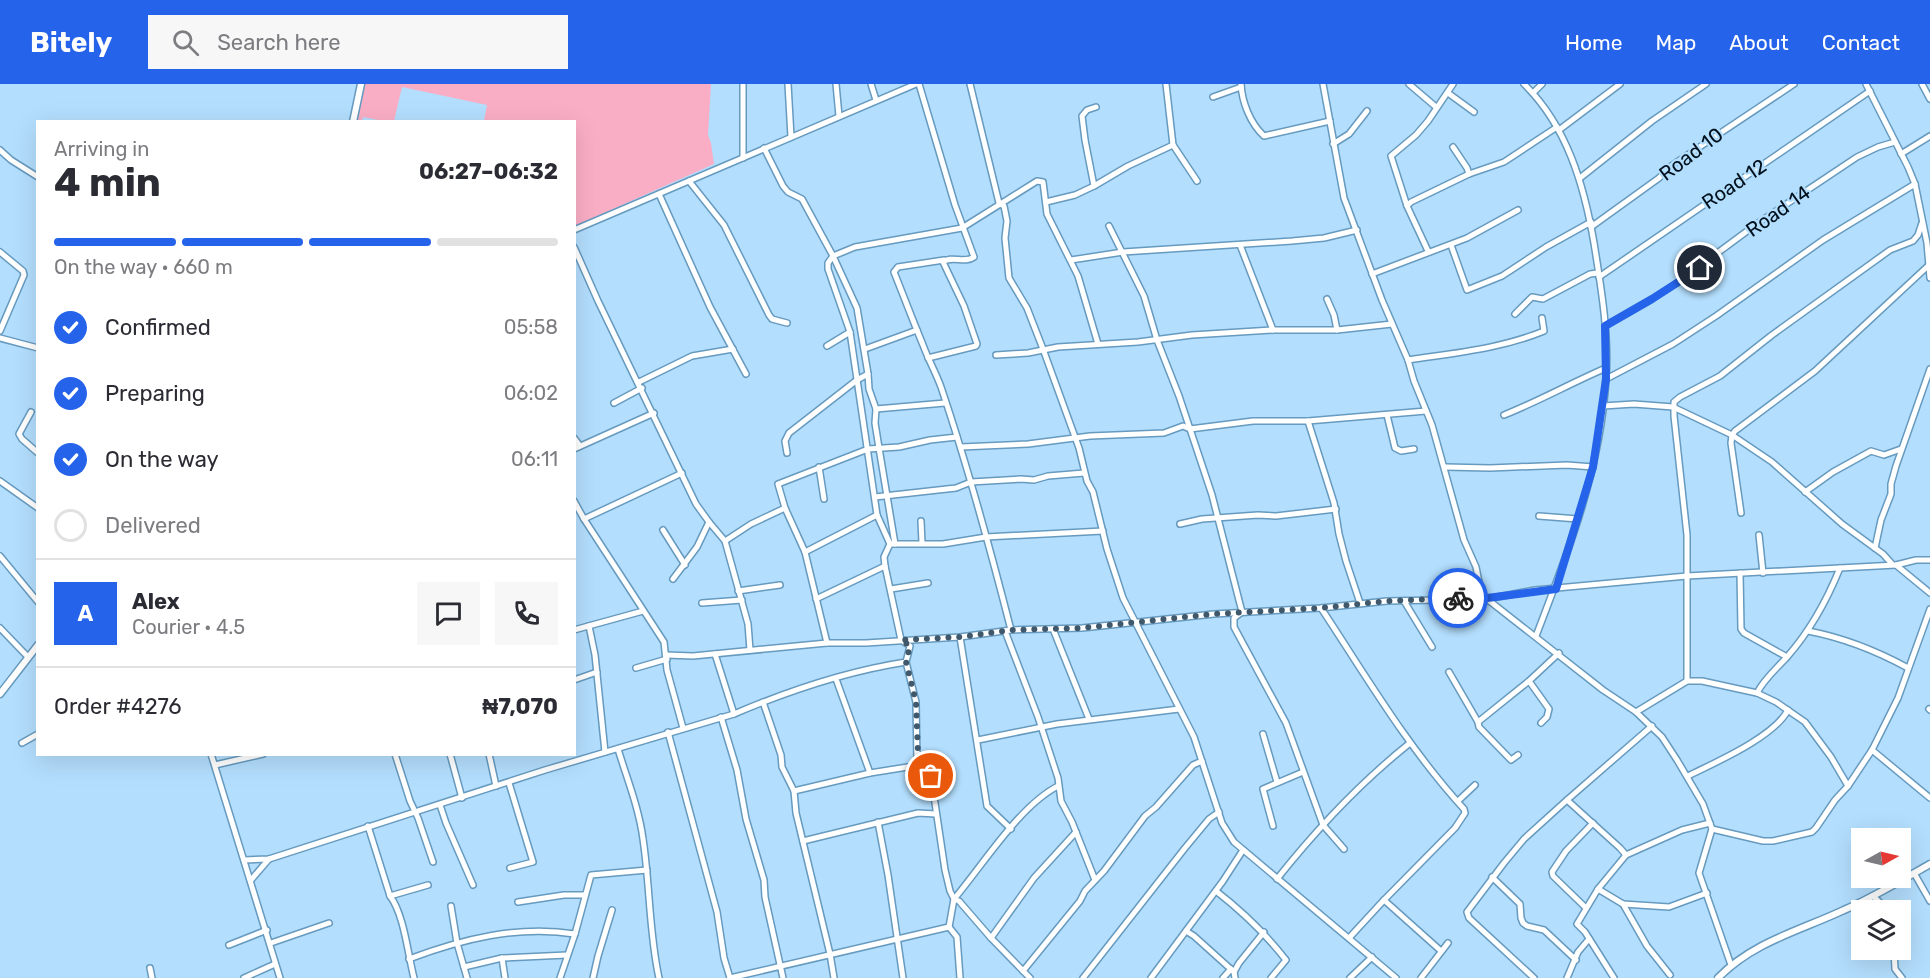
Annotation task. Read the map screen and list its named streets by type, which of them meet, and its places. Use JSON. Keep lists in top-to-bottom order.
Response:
{
  "streets": {
    "street": ["Road 10", "Road 12", "Road 14"]
  },
  "north": "right",
  "page": {
    "header": "Bitely",
    "search": "Search here",
    "nav": [
      "Home",
      "Map",
      "About",
      "Contact"
    ],
    "heading": ["4 min", "Arriving in", "06:27–06:32"],
    "panel": [
      "Alex",
      "Courier · 4.5",
      "Order #4276",
      "₦7,070"
    ],
    "bar": "On the way · 660 m",
    "list": [
      ["Confirmed", "05:58"],
      ["Preparing", "06:02"],
      ["On the way", "06:11"],
      "Delivered"
    ],
    "round": "A"
  }
}
